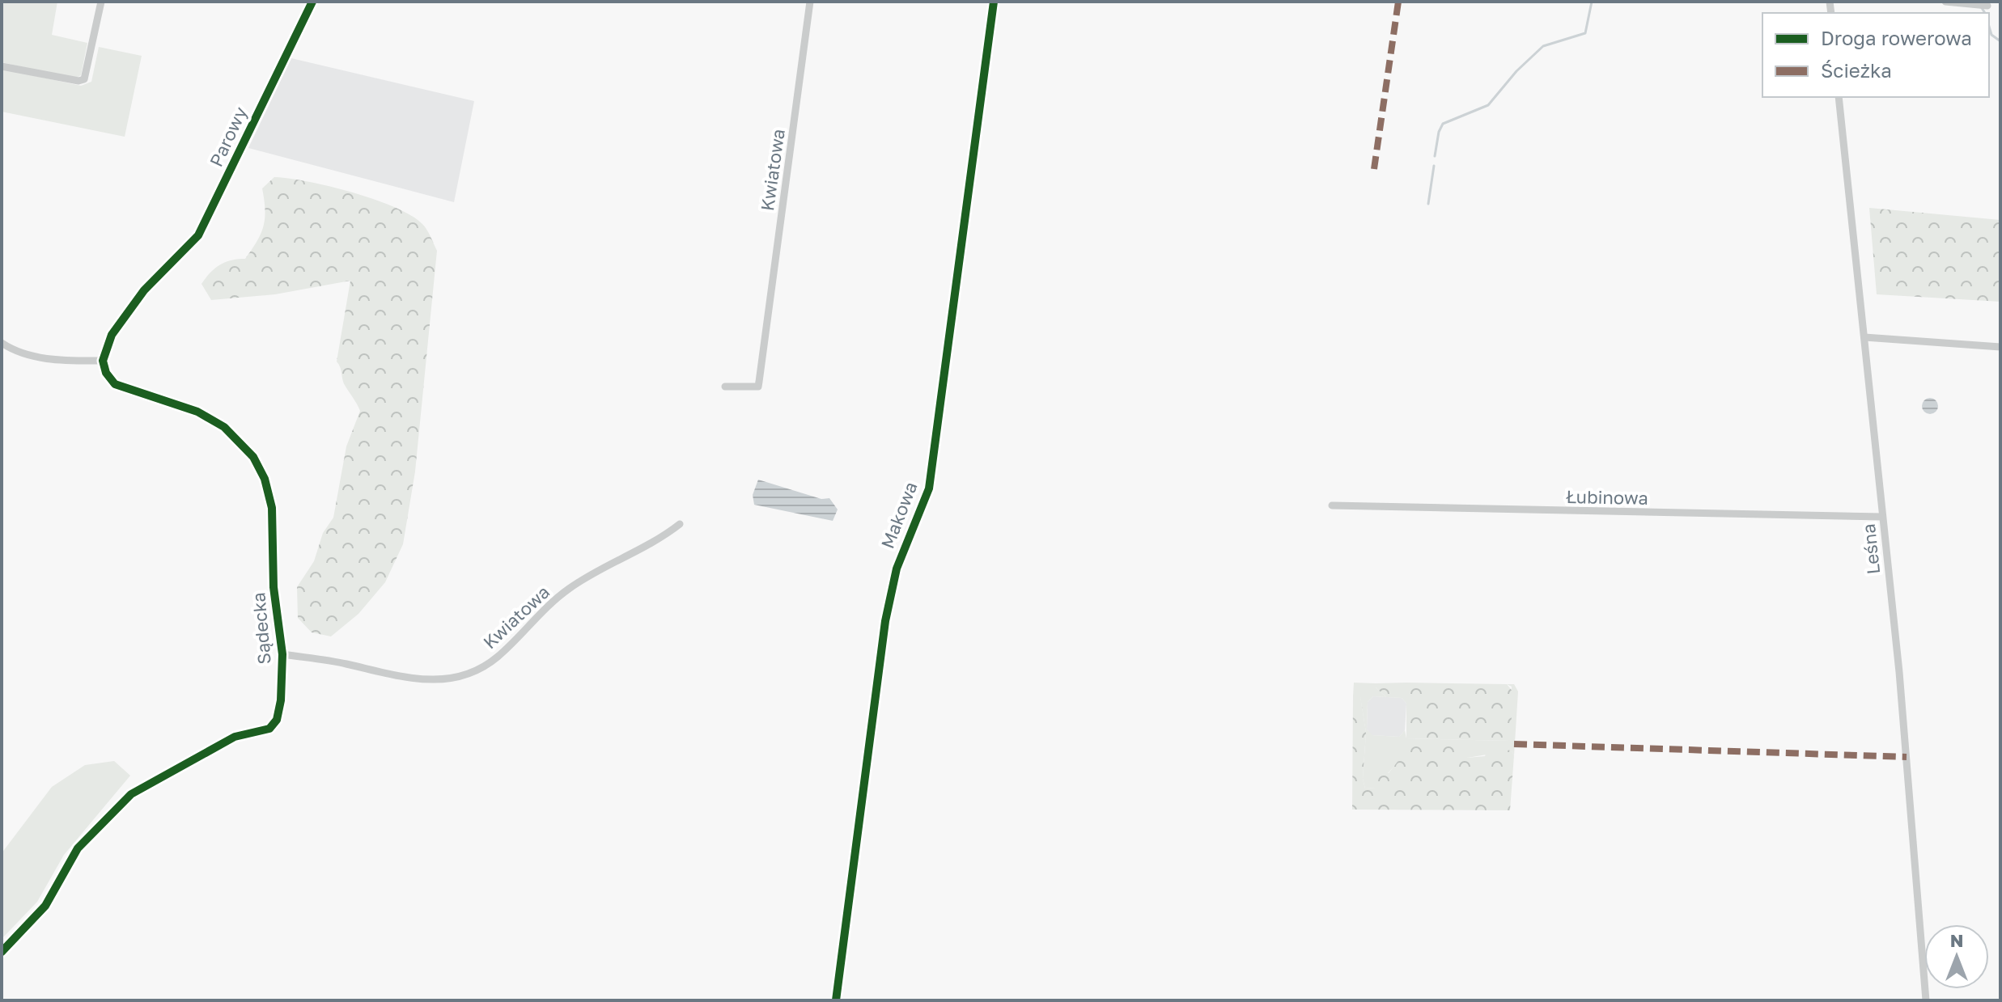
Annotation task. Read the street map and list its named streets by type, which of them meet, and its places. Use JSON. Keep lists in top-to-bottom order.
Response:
{
  "streets": {
    "street": [
      "Parowy",
      "Kwiatowa",
      "Łubinowa",
      "Makowa",
      "Leśna",
      "Sądecka"
    ]
  },
  "crossings": [
    ["Parowy", "Sądecka"],
    ["Kwiatowa", "Sądecka"],
    ["Łubinowa", "Leśna"]
  ],
  "legend": ["Droga rowerowa", "Ścieżka"],
  "north": "top"
}
